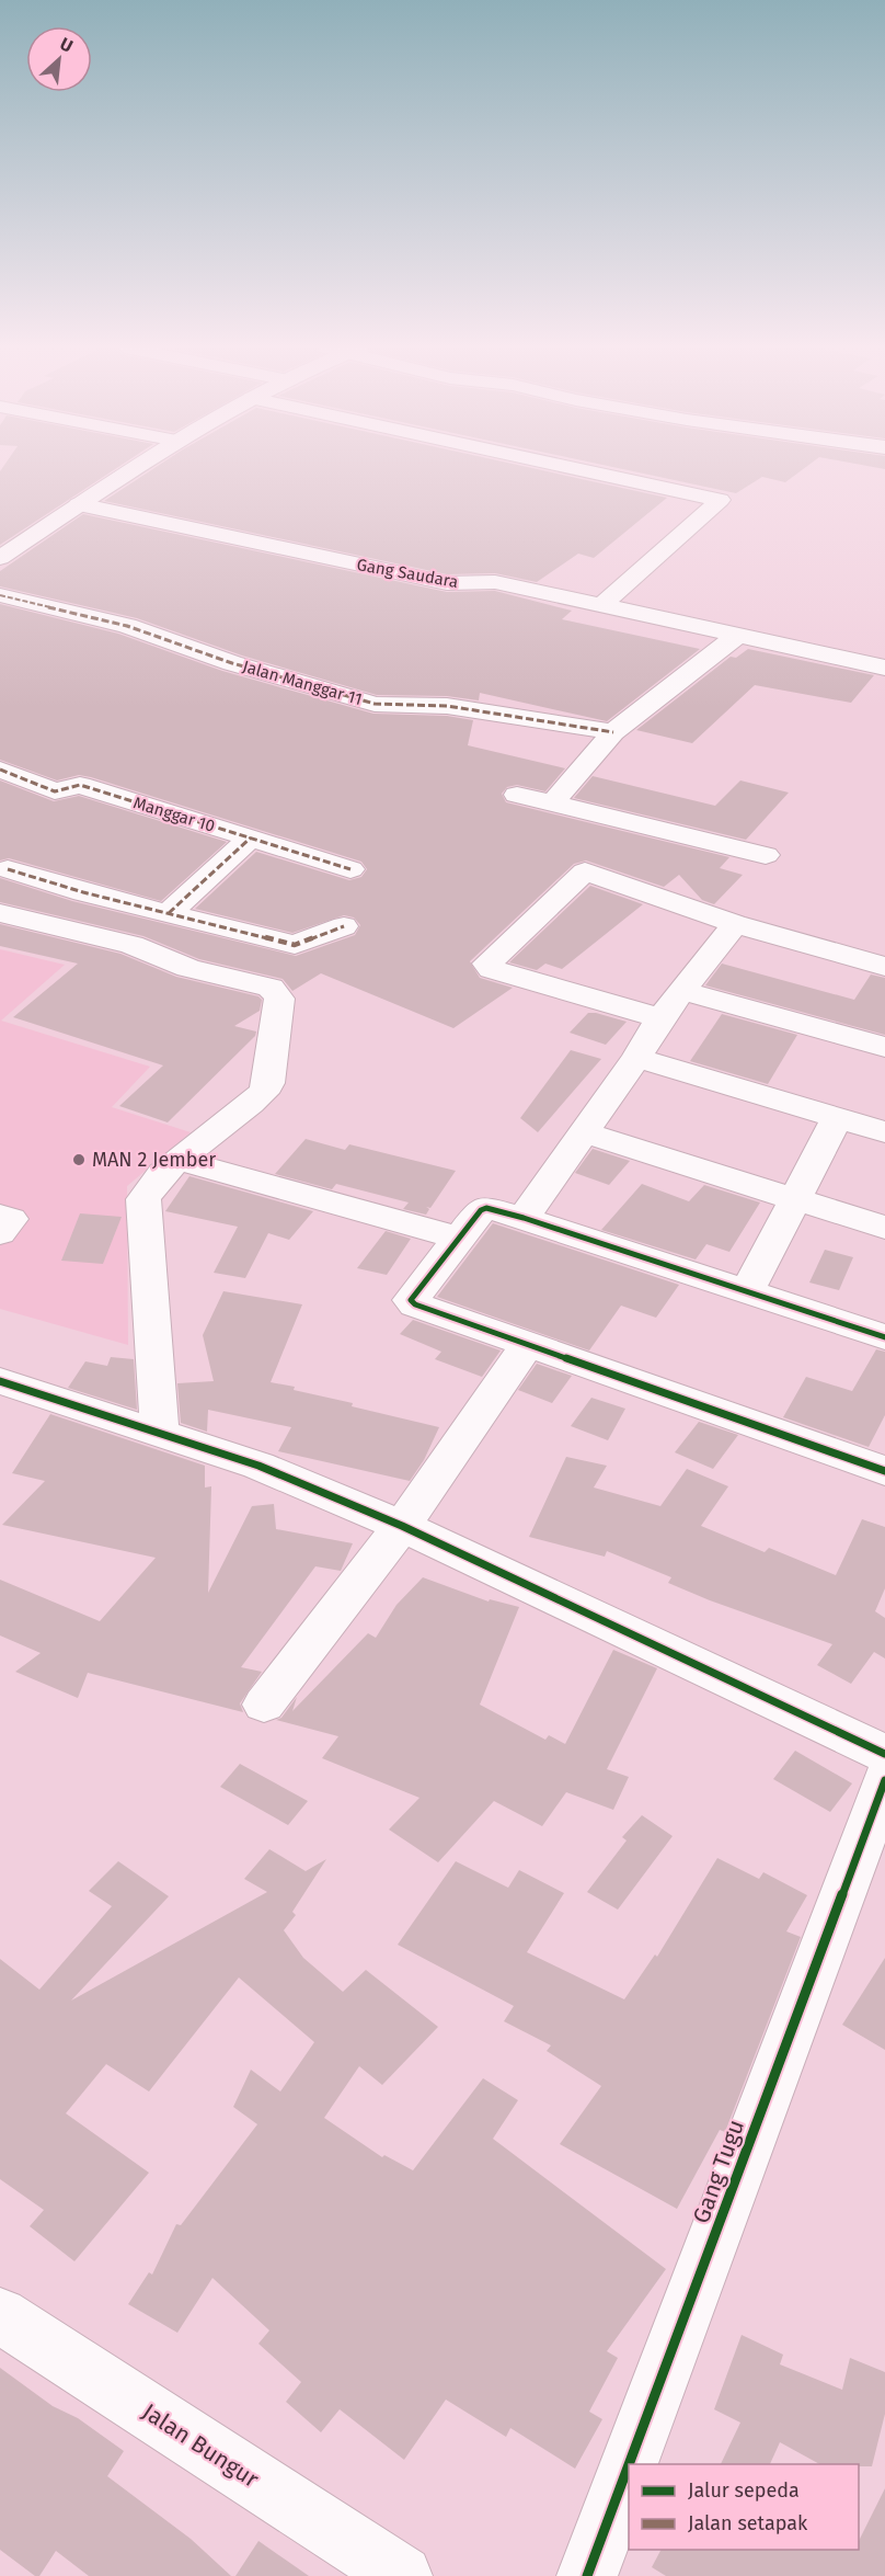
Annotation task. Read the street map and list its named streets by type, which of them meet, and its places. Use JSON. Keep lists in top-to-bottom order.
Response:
{
  "streets": {
    "street": [
      "Gang Saudara",
      "Jalan Manggar 11",
      "Manggar 10",
      "Gang Tugu",
      "Jalan Bungur"
    ]
  },
  "places": ["MAN 2 Jember"],
  "legend": ["Jalur sepeda", "Jalan setapak"],
  "north": "top right"
}
